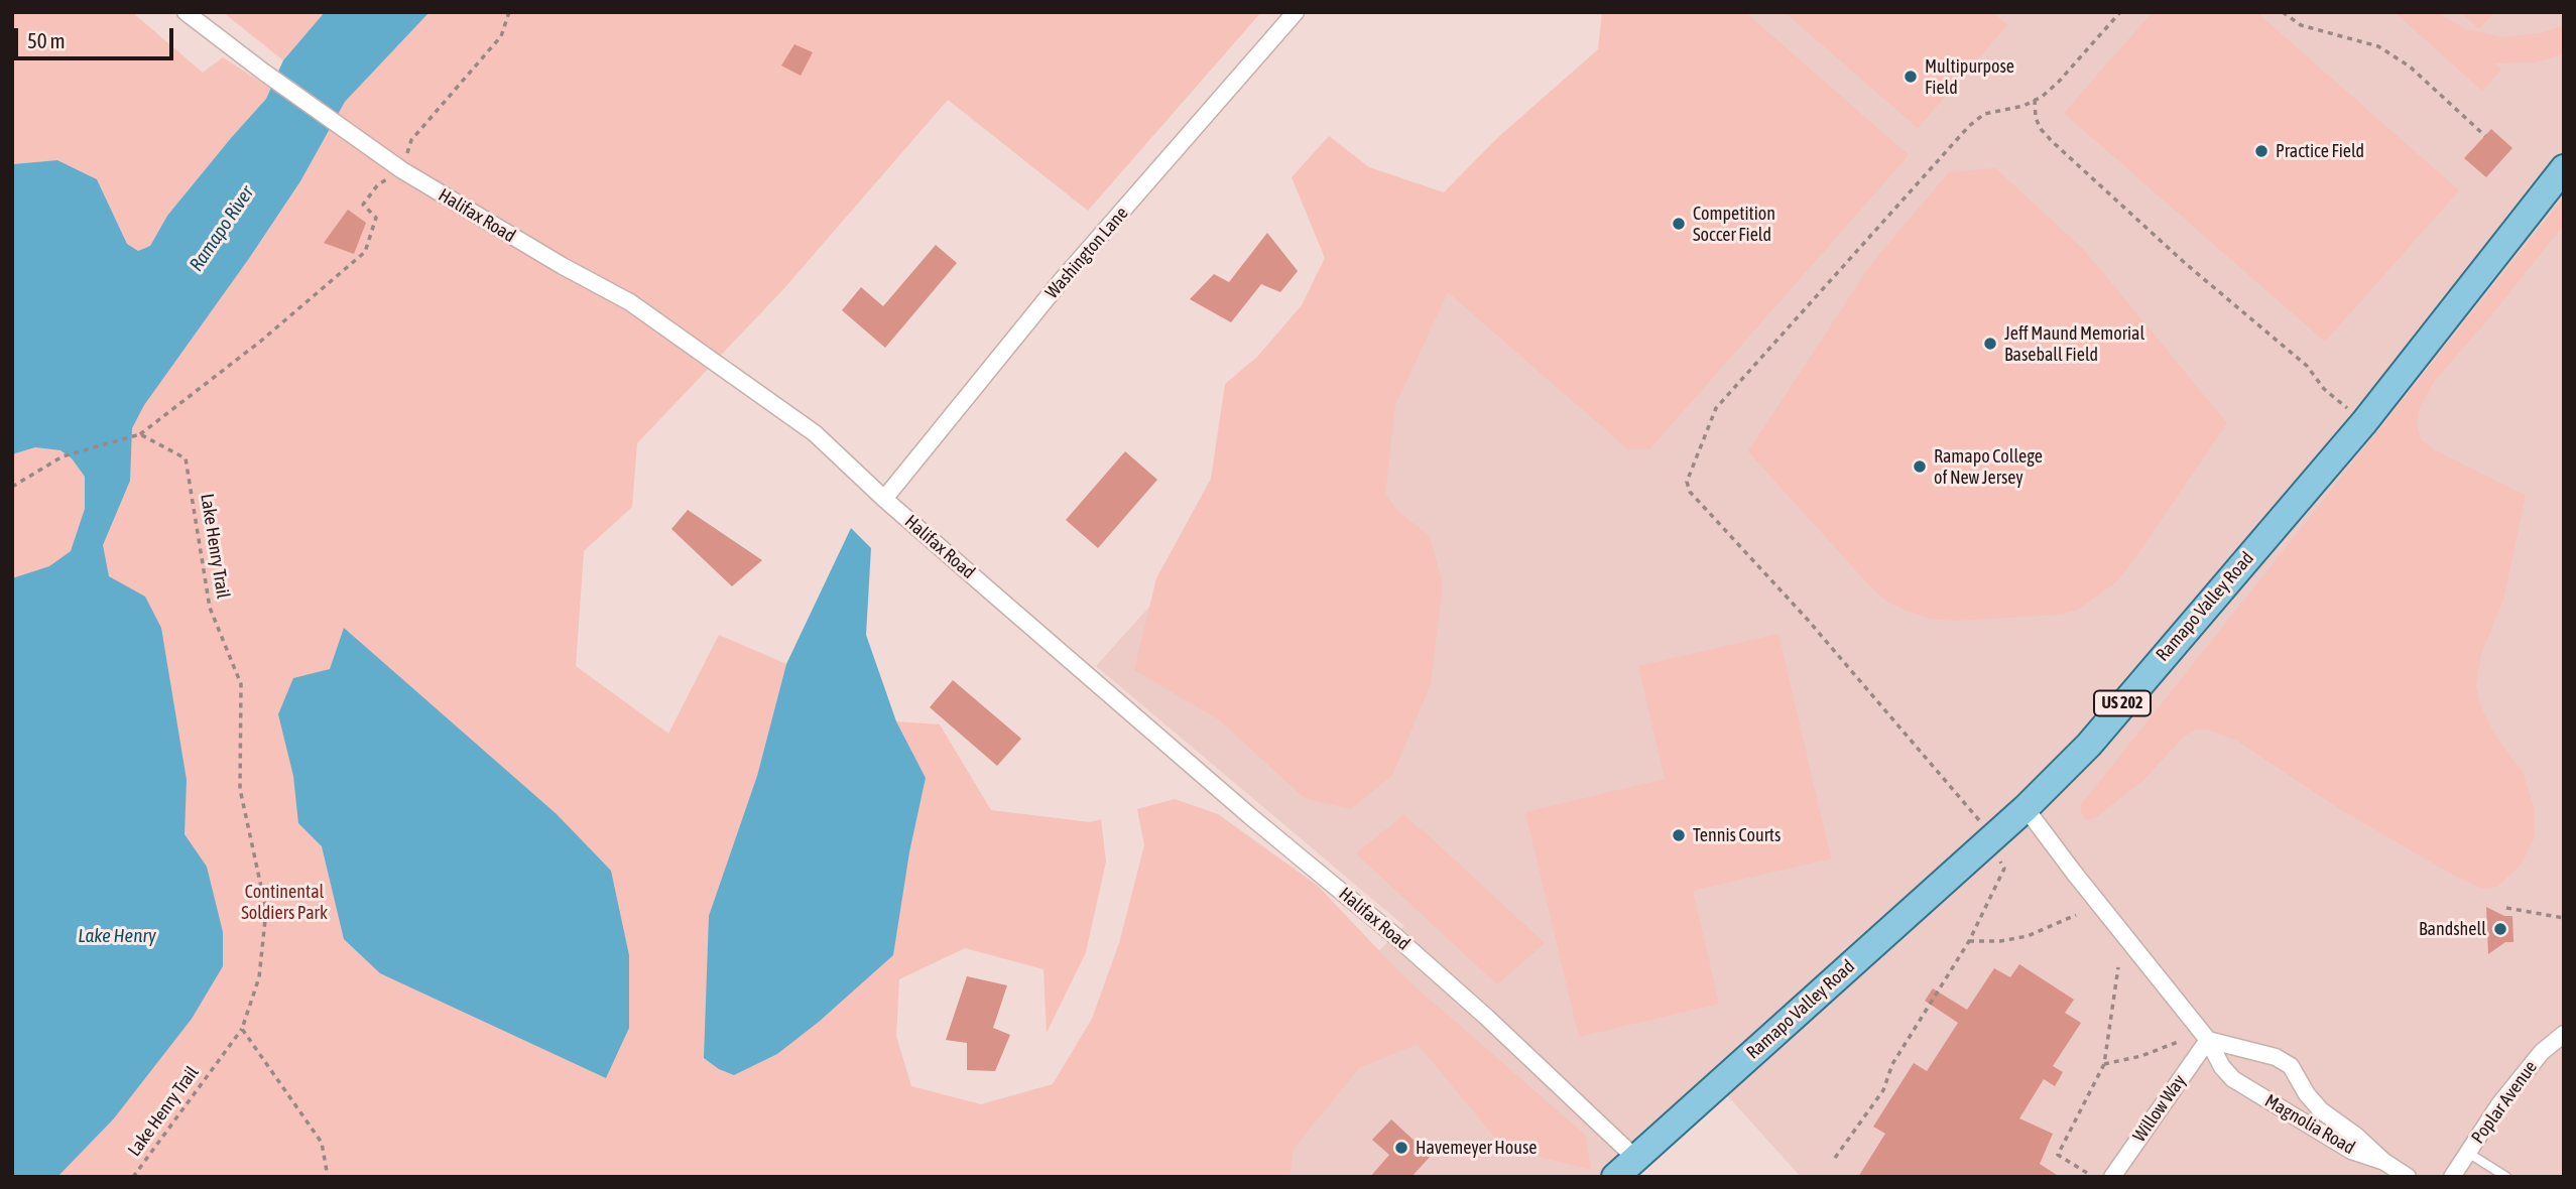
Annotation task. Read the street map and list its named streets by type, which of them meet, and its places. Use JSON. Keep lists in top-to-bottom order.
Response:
{
  "streets": {
    "main road": ["Ramapo Valley Road", "US 202"],
    "street": [
      "Halifax Road",
      "Washington Lane",
      "Poplar Avenue",
      "Willow Way",
      "Magnolia Road"
    ],
    "path": ["Lake Henry Trail"]
  },
  "crossings": [
    ["Halifax Road", "Washington Lane"],
    ["Halifax Road", "Ramapo Valley Road"],
    ["Ramapo Valley Road", "Magnolia Road"],
    ["Willow Way", "Magnolia Road"]
  ],
  "water": ["Ramapo River", "Lake Henry"],
  "parks": ["Continental Soldiers Park"],
  "places": [
    "Multipurpose Field",
    "Practice Field",
    "Competition Soccer Field",
    "Jeff Maund Memorial Baseball Field",
    "Ramapo College of New Jersey",
    "Tennis Courts",
    "Bandshell",
    "Havemeyer House"
  ],
  "scale_bar": "50 m"
}
